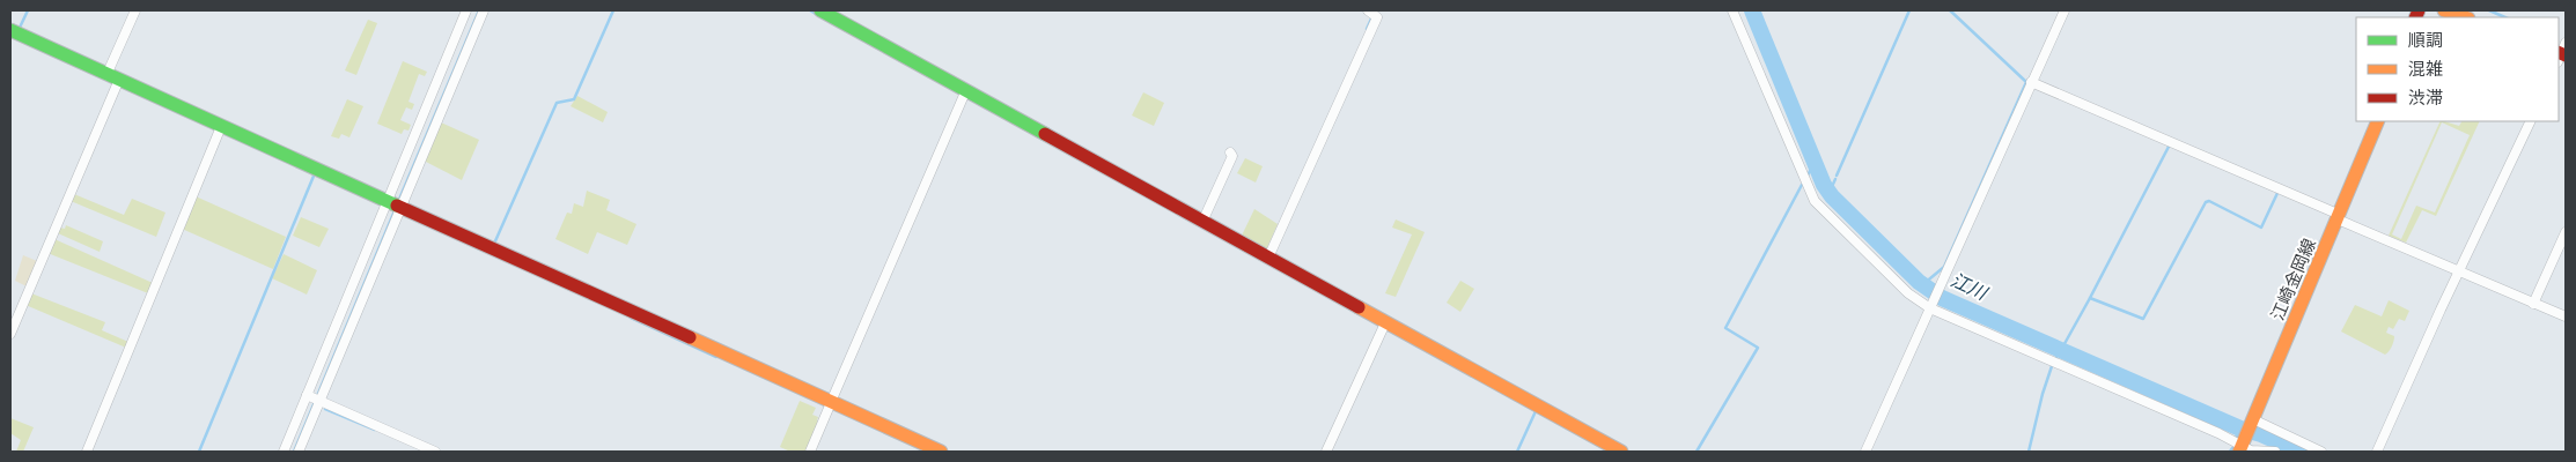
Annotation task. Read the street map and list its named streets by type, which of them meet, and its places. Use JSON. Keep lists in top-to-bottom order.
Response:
{
  "streets": {
    "street": ["江崎金岡線"]
  },
  "water": ["江川"],
  "legend": ["順調", "混雑", "渋滞"]
}
